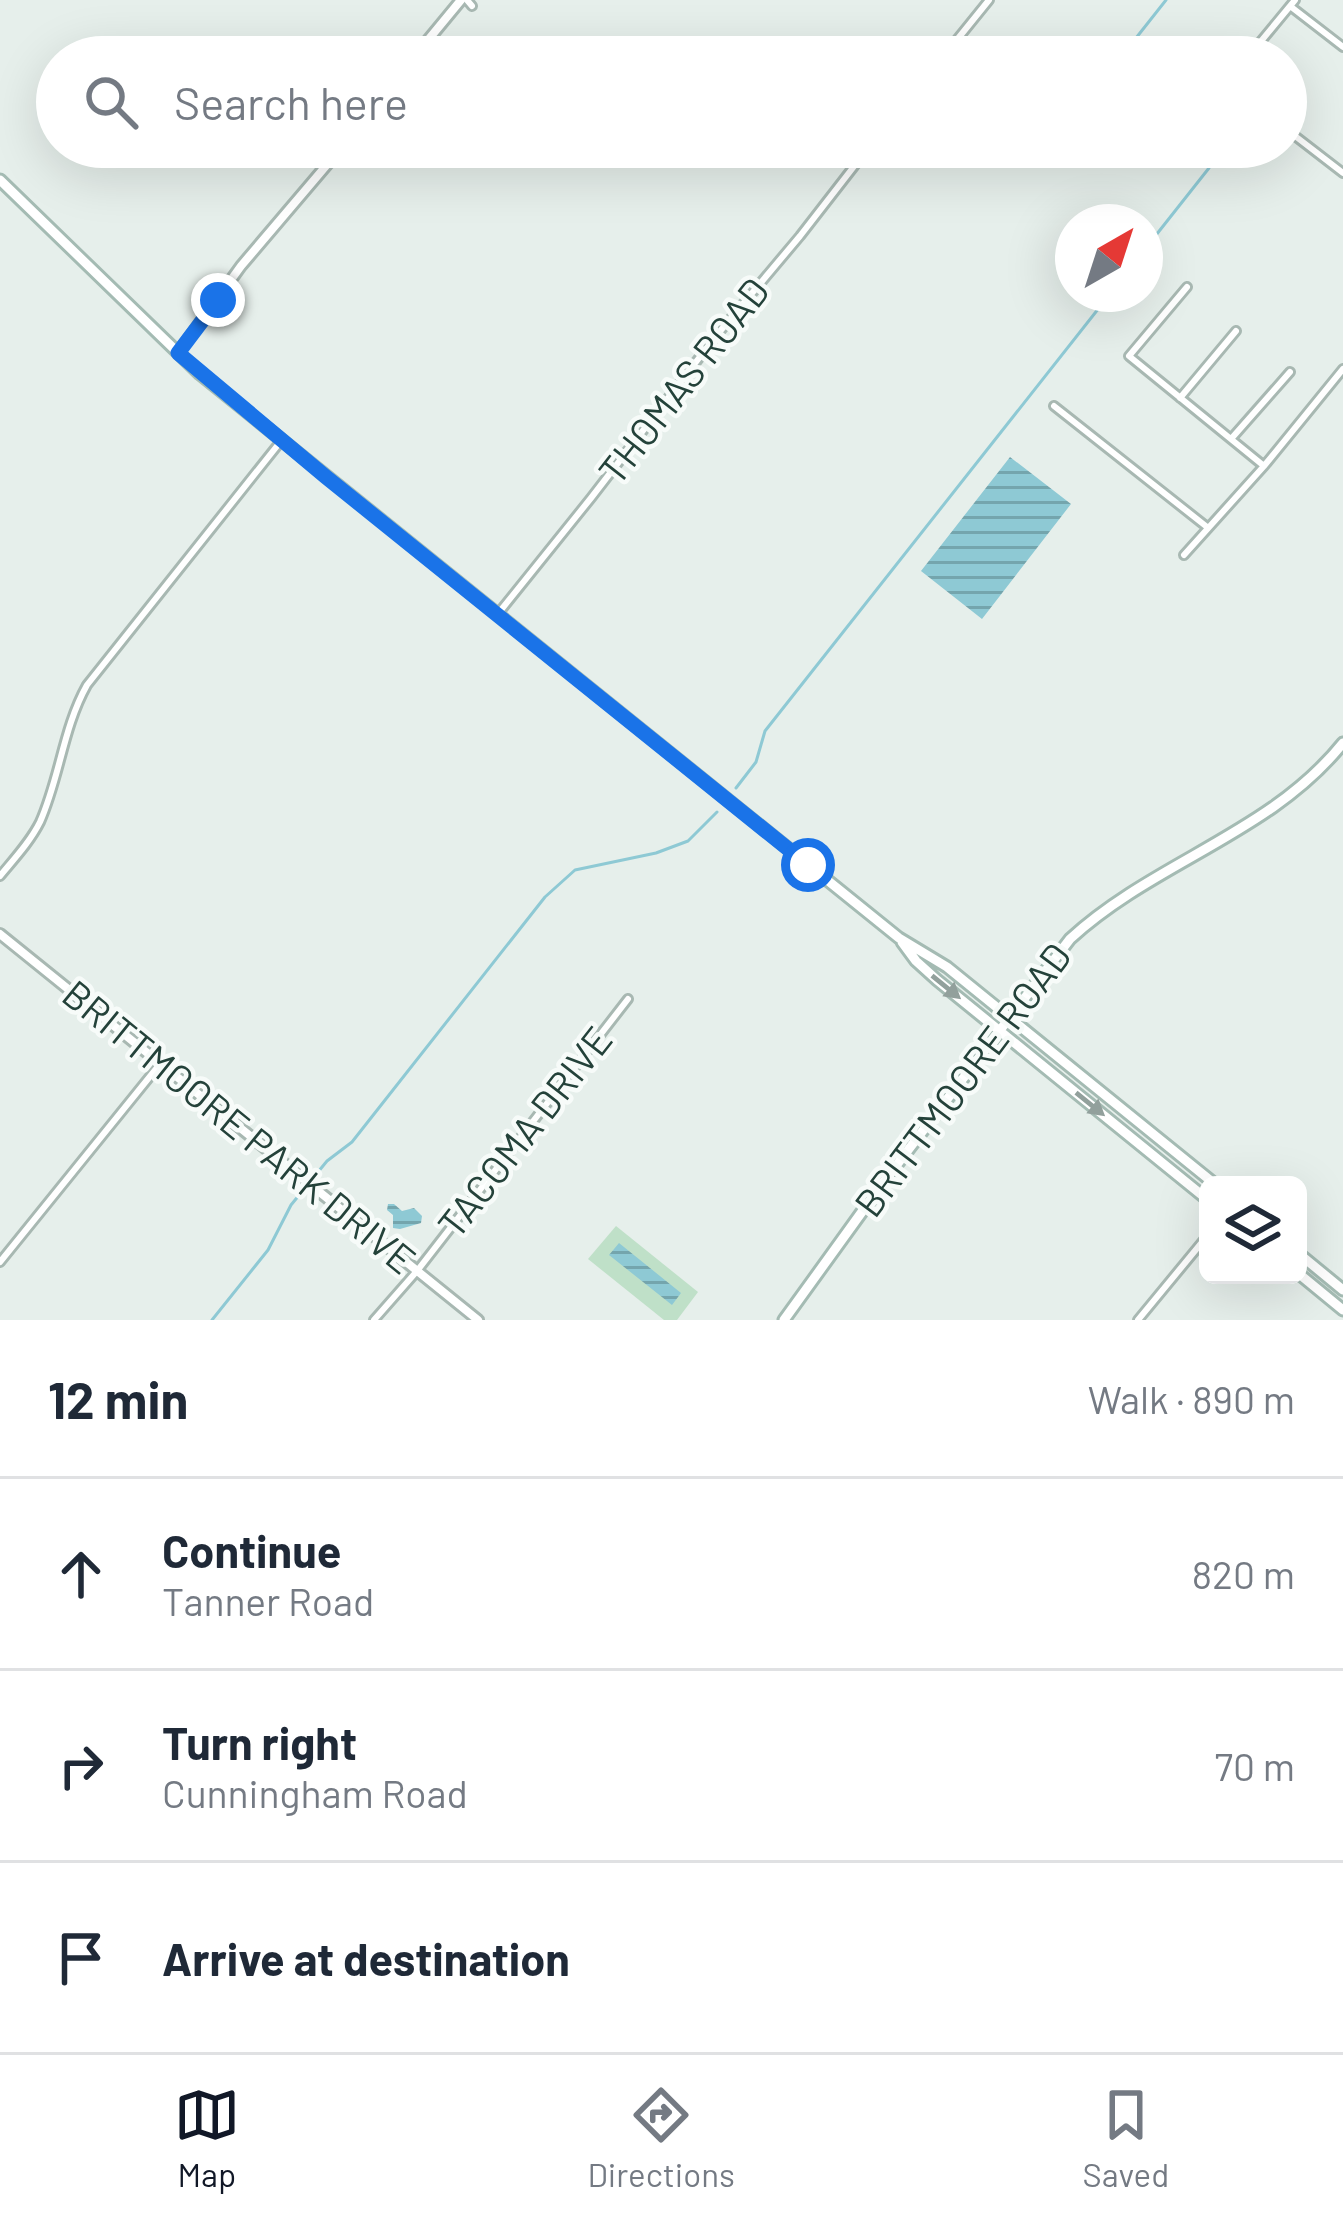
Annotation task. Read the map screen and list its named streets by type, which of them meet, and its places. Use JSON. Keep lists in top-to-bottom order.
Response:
{
  "streets": {
    "main road": ["BRITTMOORE ROAD"],
    "street": ["THOMAS ROAD", "BRITTMOORE PARK DRIVE", "TACOMA DRIVE"]
  },
  "crossings": [
    ["BRITTMOORE PARK DRIVE", "TACOMA DRIVE"]
  ],
  "north": "top right",
  "page": {
    "search": "Search here",
    "heading": ["12 min", "Walk · 890 m"],
    "list": [
      ["Continue", "Tanner Road", "820 m"],
      ["Turn right", "Cunningham Road", "70 m"],
      "Arrive at destination"
    ],
    "nav": ["Map", "Directions", "Saved"]
  }
}
